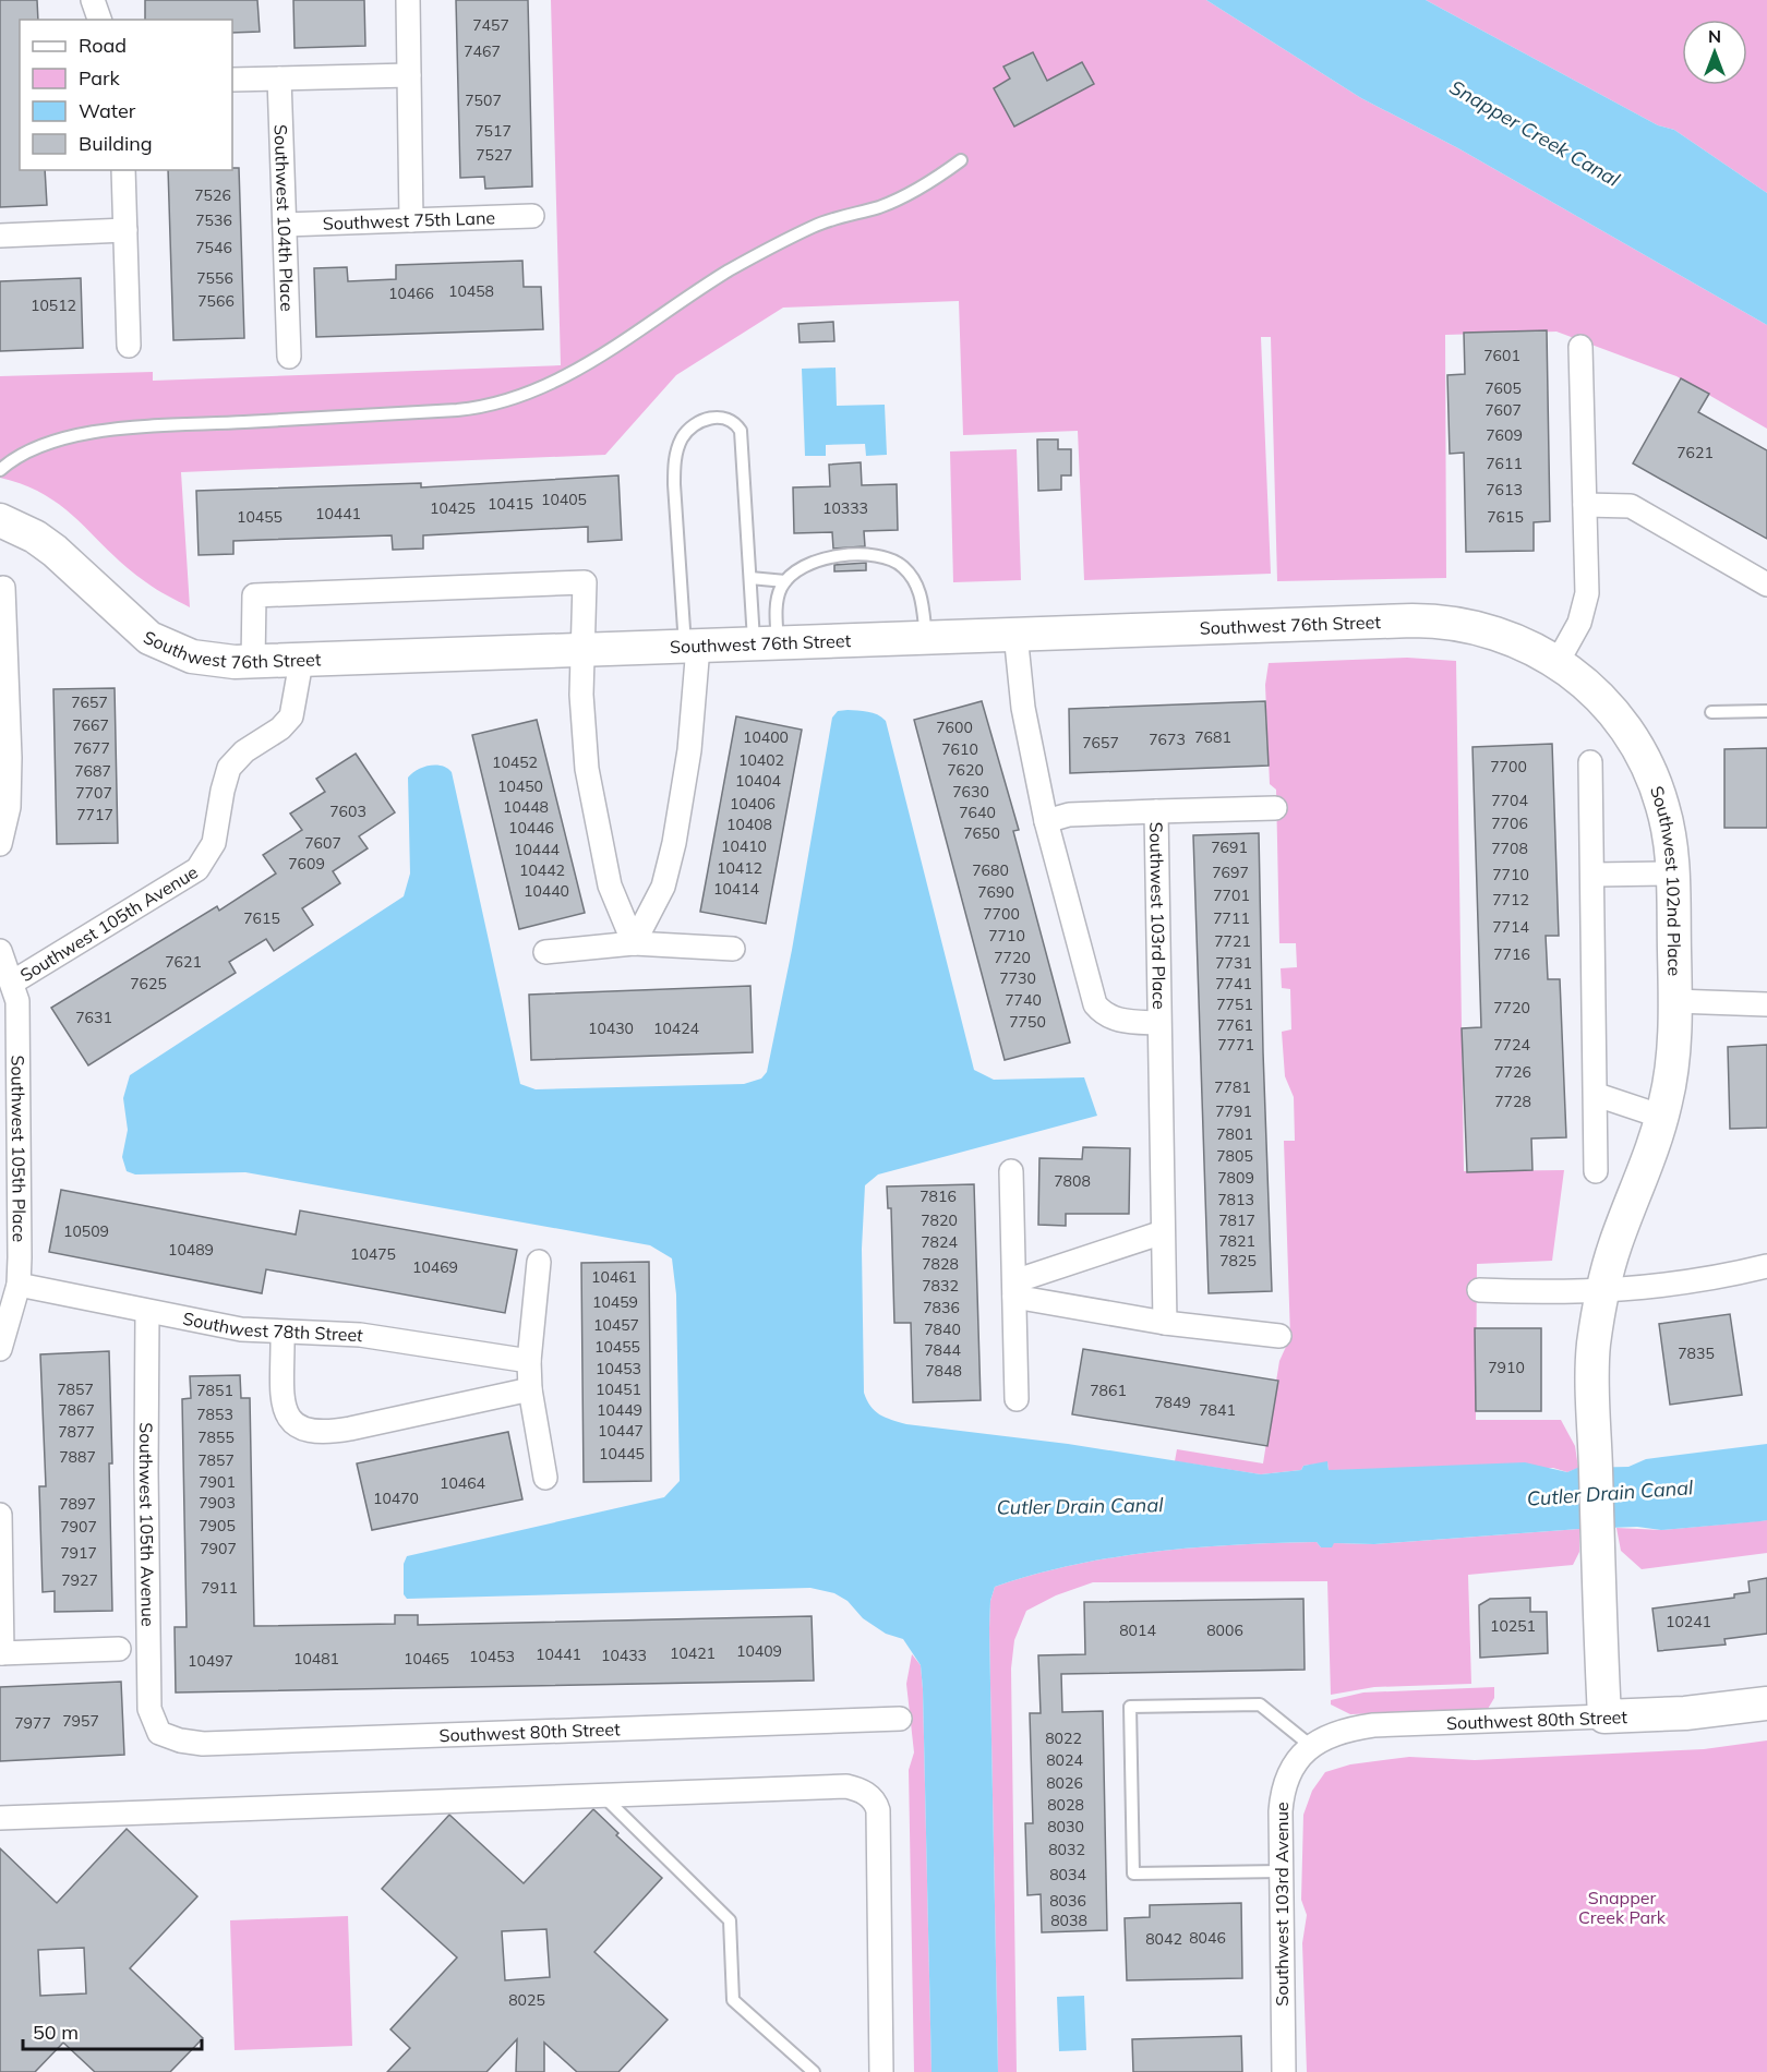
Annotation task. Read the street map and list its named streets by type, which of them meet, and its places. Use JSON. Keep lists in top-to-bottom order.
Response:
{
  "streets": {
    "street": [
      "Southwest 104th Place",
      "Southwest 75th Lane",
      "Southwest 76th Street",
      "Southwest 102nd Place",
      "Southwest 103rd Place",
      "Southwest 105th Avenue",
      "Southwest 105th Place",
      "Southwest 78th Street",
      "Southwest 80th Street",
      "Southwest 103rd Avenue"
    ]
  },
  "crossings": [
    ["Southwest 104th Place", "Southwest 75th Lane"],
    ["Southwest 76th Street", "Southwest 102nd Place"],
    ["Southwest 76th Street", "Southwest 105th Avenue"],
    ["Southwest 102nd Place", "Southwest 80th Street"],
    ["Southwest 105th Avenue", "Southwest 105th Place"],
    ["Southwest 105th Avenue", "Southwest 78th Street"],
    ["Southwest 105th Avenue", "Southwest 80th Street"],
    ["Southwest 105th Place", "Southwest 78th Street"],
    ["Southwest 80th Street", "Southwest 103rd Avenue"]
  ],
  "water": ["Snapper Creek Canal", "Cutler Drain Canal"],
  "parks": ["Snapper Creek Park"],
  "house_numbers": [
    "7457",
    "7467",
    "7507",
    "7517",
    "7527",
    "7526",
    "7536",
    "7546",
    "7556",
    "10458",
    "10466",
    "7566",
    "10512",
    "7601",
    "7605",
    "7607",
    "7609",
    "7621",
    "7611",
    "7613",
    "10405",
    "10415",
    "10425",
    "10333",
    "10441",
    "10455",
    "7615",
    "7657",
    "7667",
    "7600",
    "10400",
    "7681",
    "7673",
    "7657",
    "7677",
    "7610",
    "10402",
    "10452",
    "7700",
    "7620",
    "7687",
    "10404",
    "10450",
    "7630",
    "7707",
    "7704",
    "10406",
    "10448",
    "7603",
    "7640",
    "7717",
    "7706",
    "10408",
    "10446",
    "7650",
    "7607",
    "10410",
    "7691",
    "7708",
    "10444",
    "7609",
    "10412",
    "10442",
    "7680",
    "7697",
    "7710",
    "10414",
    "10440",
    "7690",
    "7701",
    "7712",
    "7700",
    "7615",
    "7711",
    "7714",
    "7710",
    "7721",
    "7716",
    "7720",
    "7621",
    "7731",
    "7730",
    "7625",
    "7741",
    "7740",
    "7751",
    "7720",
    "7631",
    "7750",
    "7761",
    "10430",
    "10424",
    "7771",
    "7724",
    "7726",
    "7781",
    "7728",
    "7791",
    "7801",
    "7805",
    "7809",
    "7808",
    "7816",
    "7813",
    "7820",
    "7817",
    "10509",
    "7821",
    "7824",
    "10489",
    "10475",
    "7825",
    "7828",
    "10469",
    "10461",
    "7832",
    "10459",
    "7836",
    "10457",
    "7840",
    "10455",
    "7844",
    "7835",
    "7910",
    "10453",
    "7848",
    "7857",
    "10451",
    "7851",
    "7861",
    "7849",
    "7867",
    "10449",
    "7841",
    "7853",
    "10447",
    "7877",
    "7855",
    "10445",
    "7887",
    "7857",
    "7901",
    "10464",
    "10470",
    "7903",
    "7897",
    "7905",
    "7907",
    "7907",
    "7917",
    "7927",
    "7911",
    "10241",
    "10251",
    "8014",
    "8006",
    "10409",
    "10421",
    "10441",
    "10433",
    "10453",
    "10481",
    "10465",
    "10497",
    "7957",
    "7977",
    "8022",
    "8024",
    "8026",
    "8028",
    "8030",
    "8032",
    "8034",
    "8036",
    "8038",
    "8046",
    "8042",
    "8025"
  ],
  "legend": [
    "Road",
    "Park",
    "Water",
    "Building"
  ],
  "scale_bar": "50 m",
  "north": "top"
}
